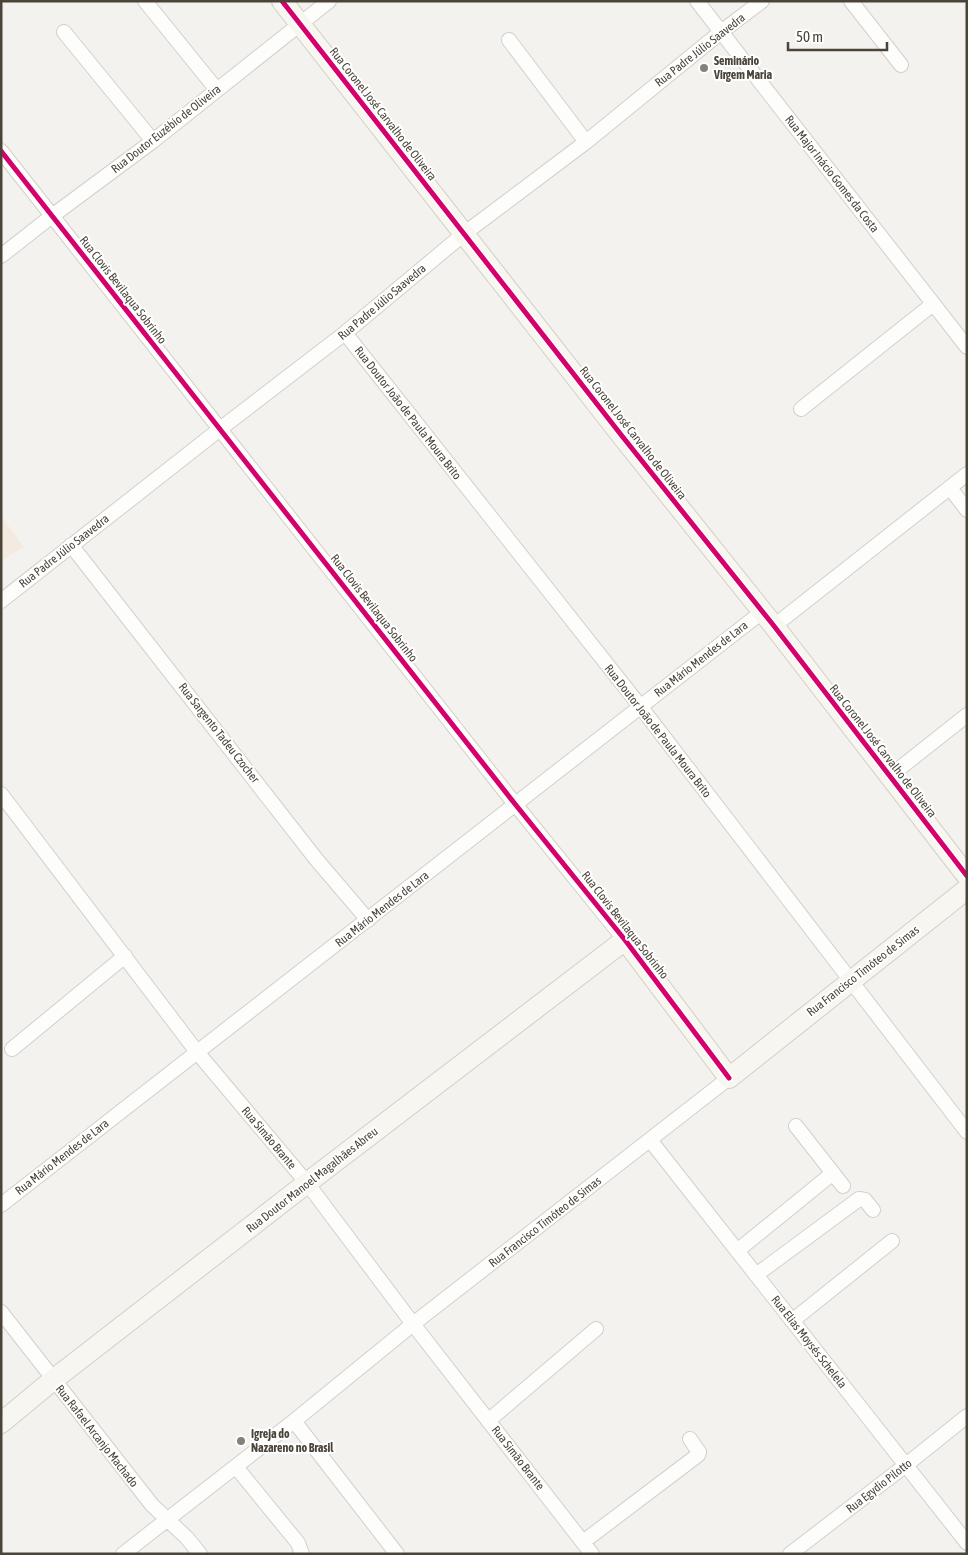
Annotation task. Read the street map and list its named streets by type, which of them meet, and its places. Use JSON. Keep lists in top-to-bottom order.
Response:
{
  "streets": {
    "street": [
      "Rua Padre Júlio Saavedra",
      "Rua Coronel José Carvalho de Oliveira",
      "Rua Doutor Euzébio de Oliveira",
      "Rua Major Inácio Gomes da Costa",
      "Rua Clovis Bevilaqua Sobrinho",
      "Rua Doutor João de Paula Moura Brito",
      "Rua Mário Mendes de Lara",
      "Rua Sargento Tadeu Czocher",
      "Rua Francisco Timóteo de Simas",
      "Rua Simão Brante",
      "Rua Doutor Manoel Magalhães Abreu",
      "Rua Elias Moysés Schelela",
      "Rua Rafael Arcanjo Machado",
      "Rua Egydio Pilotto"
    ]
  },
  "crossings": [
    ["Rua Padre Júlio Saavedra", "Rua Coronel José Carvalho de Oliveira"],
    ["Rua Padre Júlio Saavedra", "Rua Major Inácio Gomes da Costa"],
    ["Rua Padre Júlio Saavedra", "Rua Clovis Bevilaqua Sobrinho"],
    ["Rua Padre Júlio Saavedra", "Rua Doutor João de Paula Moura Brito"],
    ["Rua Padre Júlio Saavedra", "Rua Sargento Tadeu Czocher"],
    ["Rua Coronel José Carvalho de Oliveira", "Rua Doutor Euzébio de Oliveira"],
    ["Rua Coronel José Carvalho de Oliveira", "Rua Mário Mendes de Lara"],
    ["Rua Doutor Euzébio de Oliveira", "Rua Clovis Bevilaqua Sobrinho"],
    ["Rua Clovis Bevilaqua Sobrinho", "Rua Mário Mendes de Lara"],
    ["Rua Clovis Bevilaqua Sobrinho", "Rua Francisco Timóteo de Simas"],
    ["Rua Clovis Bevilaqua Sobrinho", "Rua Doutor Manoel Magalhães Abreu"],
    ["Rua Doutor João de Paula Moura Brito", "Rua Mário Mendes de Lara"],
    ["Rua Doutor João de Paula Moura Brito", "Rua Francisco Timóteo de Simas"],
    ["Rua Mário Mendes de Lara", "Rua Sargento Tadeu Czocher"],
    ["Rua Mário Mendes de Lara", "Rua Simão Brante"],
    ["Rua Francisco Timóteo de Simas", "Rua Simão Brante"],
    ["Rua Francisco Timóteo de Simas", "Rua Elias Moysés Schelela"],
    ["Rua Francisco Timóteo de Simas", "Rua Rafael Arcanjo Machado"],
    ["Rua Simão Brante", "Rua Doutor Manoel Magalhães Abreu"],
    ["Rua Doutor Manoel Magalhães Abreu", "Rua Rafael Arcanjo Machado"],
    ["Rua Elias Moysés Schelela", "Rua Egydio Pilotto"]
  ],
  "places": ["Seminário Virgem Maria", "Igreja do Nazareno no Brasil"],
  "scale_bar": "50 m"
}
